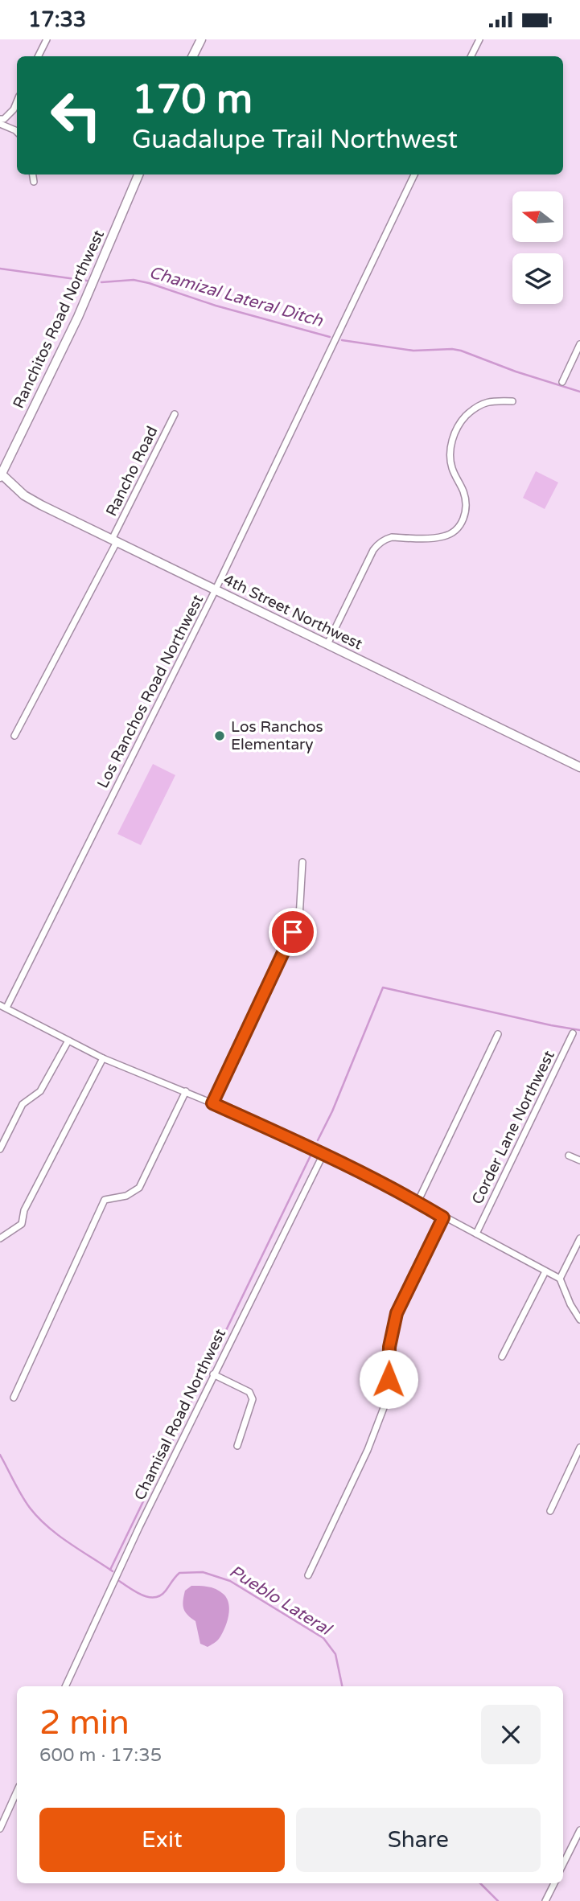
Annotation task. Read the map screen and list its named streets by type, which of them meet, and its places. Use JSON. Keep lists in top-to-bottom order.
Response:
{
  "streets": {
    "main road": ["Ranchitos Road Northwest", "4th Street Northwest"],
    "street": [
      "Rancho Road",
      "Los Ranchos Road Northwest",
      "Corder Lane Northwest",
      "Chamisal Road Northwest"
    ]
  },
  "crossings": [
    ["Ranchitos Road Northwest", "4th Street Northwest"],
    ["Rancho Road", "4th Street Northwest"],
    ["4th Street Northwest", "Los Ranchos Road Northwest"]
  ],
  "water": ["Chamizal Lateral Ditch", "Pueblo Lateral"],
  "places": ["Los Ranchos Elementary"],
  "north": "left",
  "page": {
    "status": "17:33",
    "turn": ["170 m", "Guadalupe Trail Northwest"],
    "heading": ["2 min", "600 m · 17:35"],
    "buttons": ["Exit", "Share"]
  }
}
